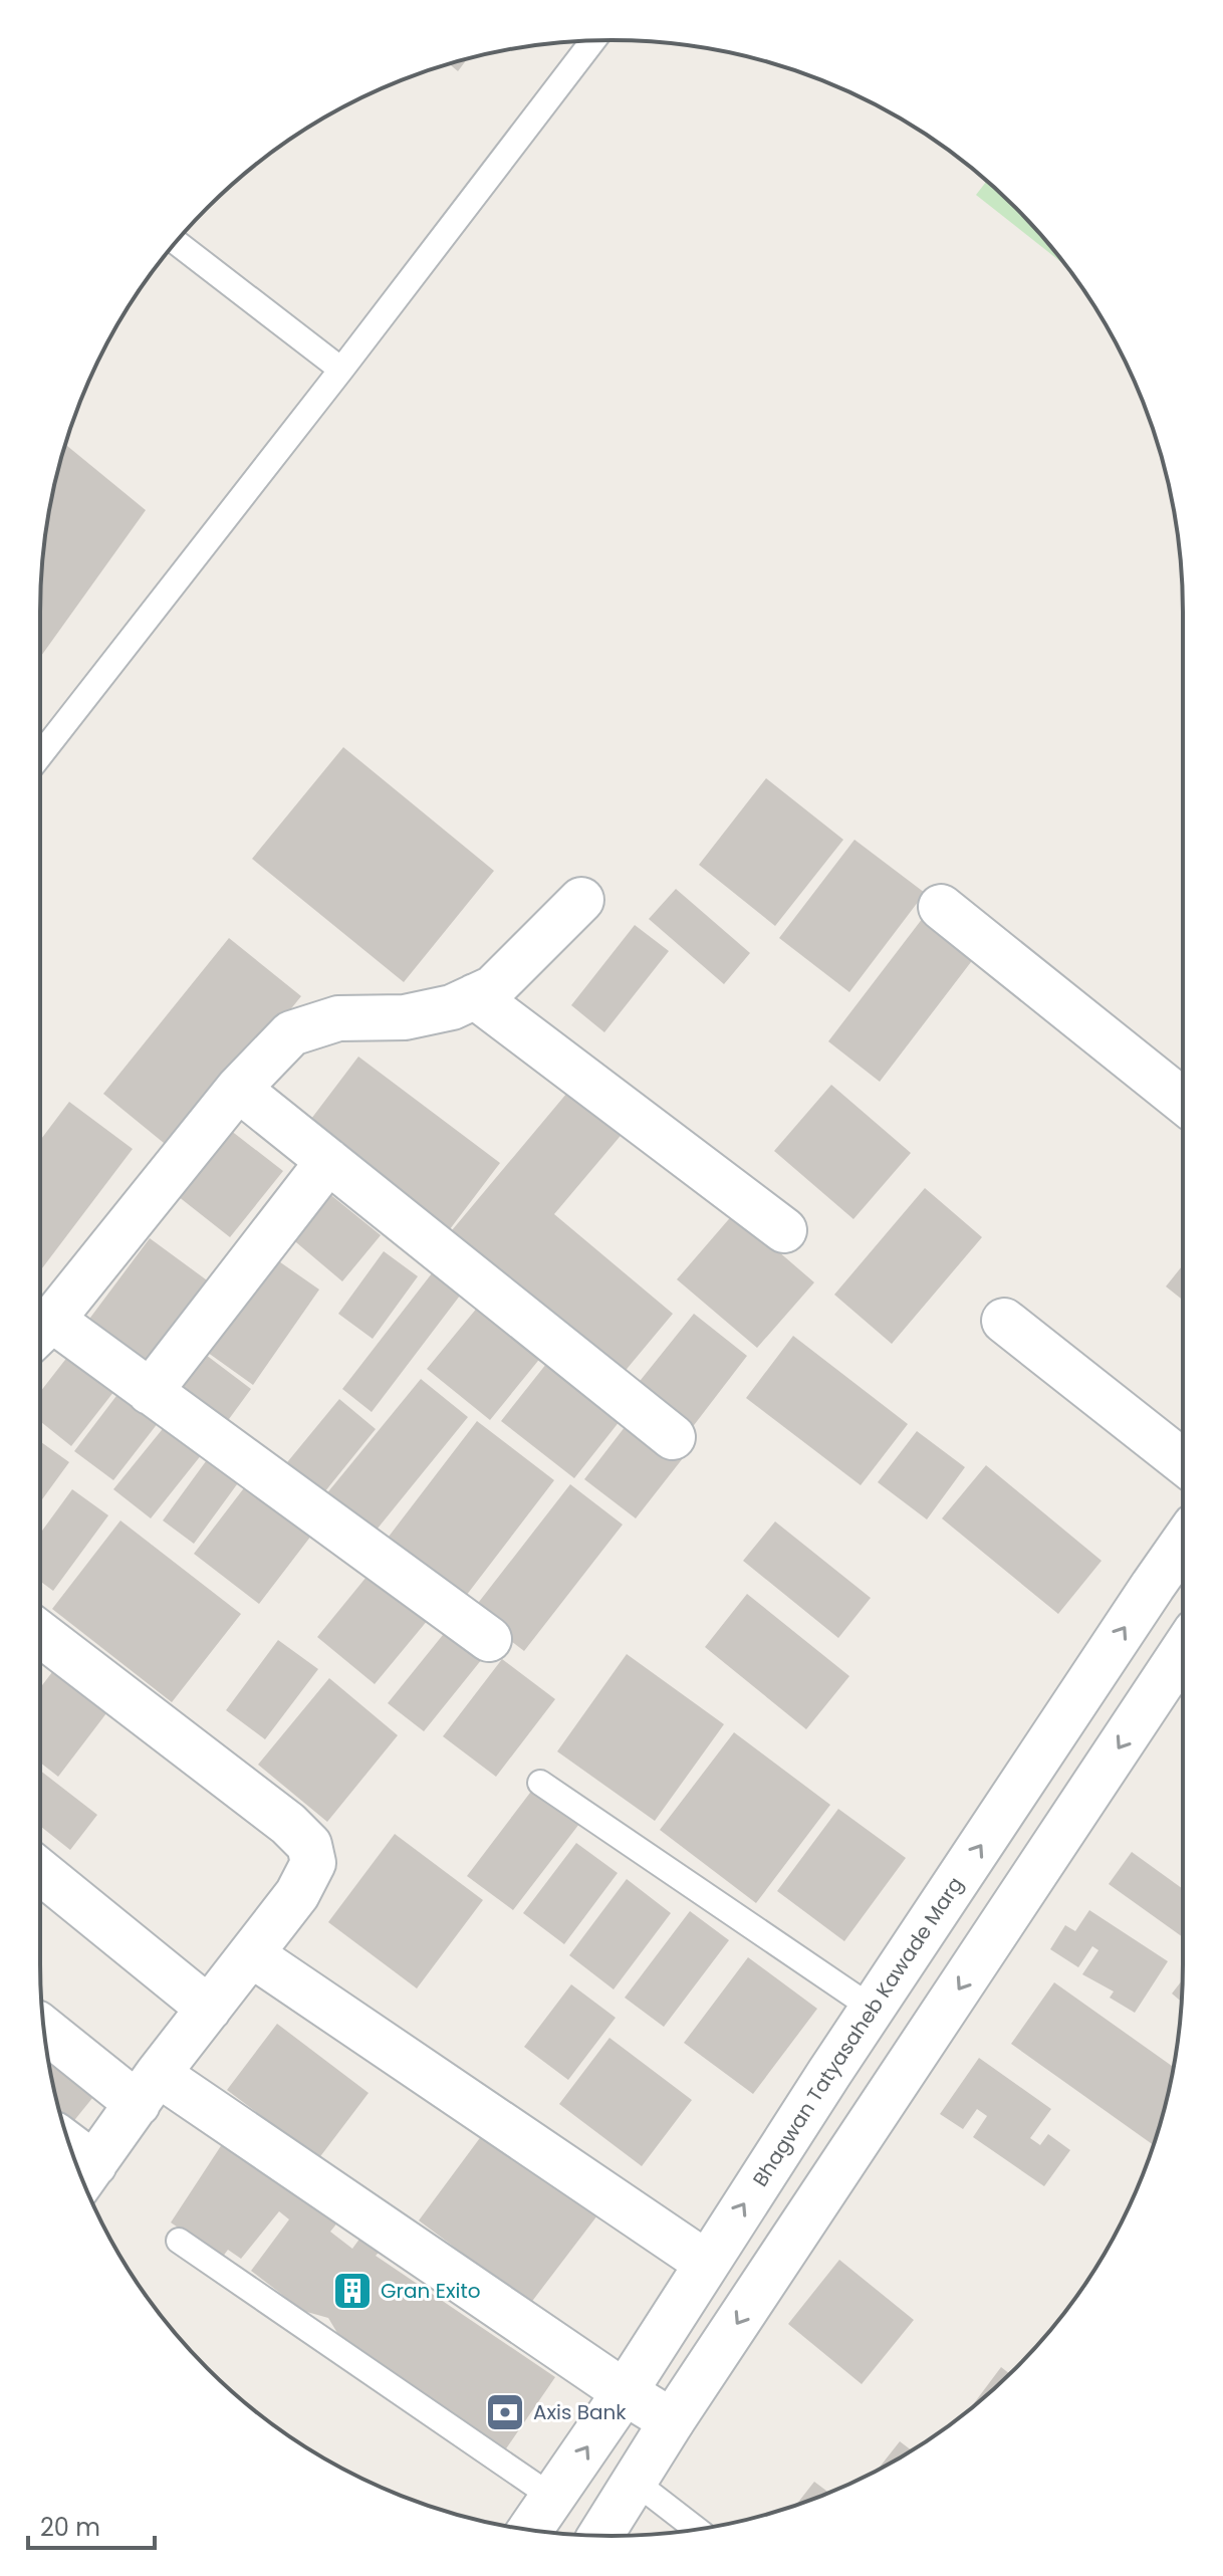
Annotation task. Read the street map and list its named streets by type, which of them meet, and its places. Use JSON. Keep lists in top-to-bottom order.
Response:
{
  "streets": {
    "street": ["Bhagwan Tatyasaheb Kawade Marg"]
  },
  "places": {
    "building": ["Gran Exito"],
    "bank": ["Axis Bank"]
  },
  "scale_bar": "20 m"
}
